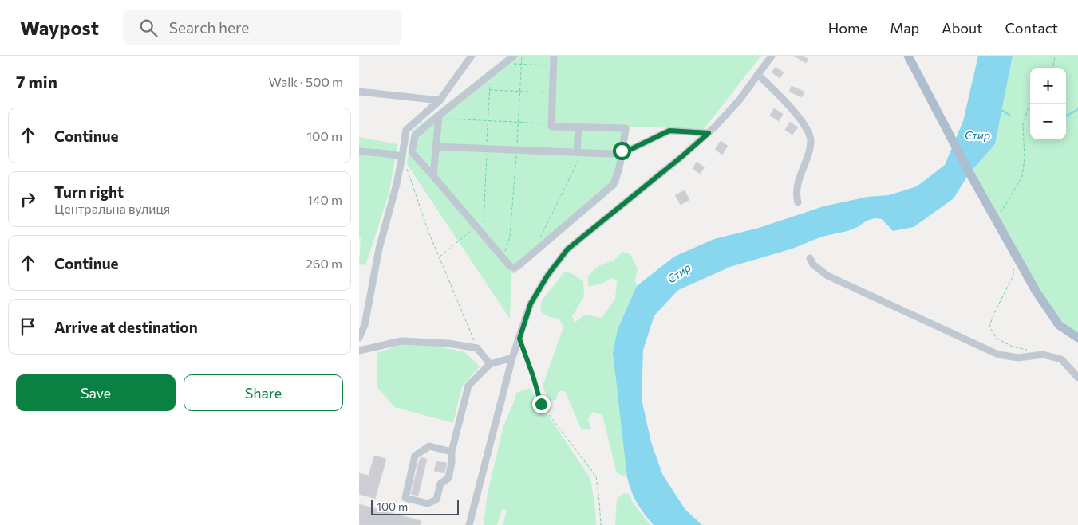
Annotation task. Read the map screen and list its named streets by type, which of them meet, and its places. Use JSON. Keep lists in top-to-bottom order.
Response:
{
  "water": ["Стир"],
  "scale_bar": "100 m",
  "page": {
    "header": "Waypost",
    "search": "Search here",
    "nav": [
      "Home",
      "Map",
      "About",
      "Contact"
    ],
    "heading": ["7 min", "Walk · 500 m"],
    "map_buttons": ["+", "−"],
    "list": [
      ["Continue", "100 m"],
      ["Turn right", "Центральна вулиця", "140 m"],
      ["Continue", "260 m"],
      "Arrive at destination"
    ],
    "buttons": ["Save", "Share"],
    "scale": "100 m"
  }
}
